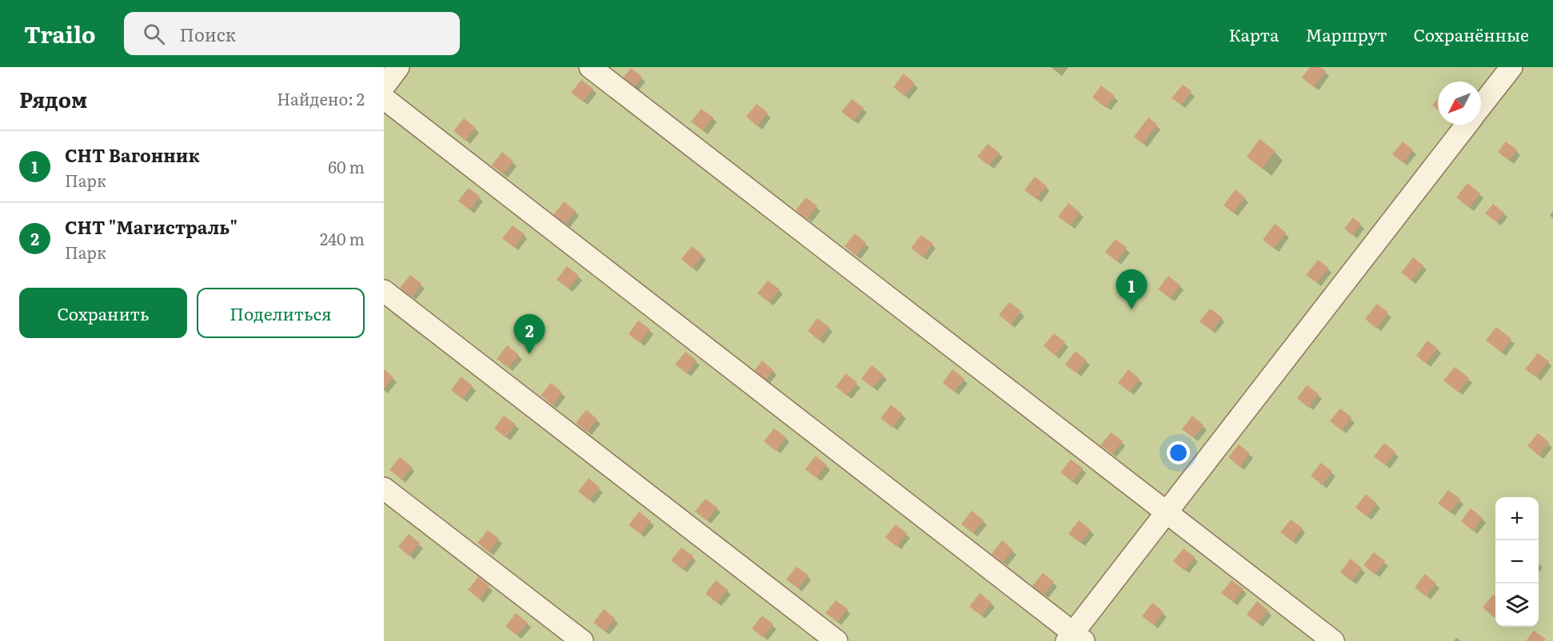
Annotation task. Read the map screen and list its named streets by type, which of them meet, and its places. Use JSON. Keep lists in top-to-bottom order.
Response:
{
  "north": "bottom left",
  "page": {
    "header": "Trailo",
    "search": "Поиск",
    "nav": ["Карта", "Маршрут", "Сохранённые"],
    "heading": ["Рядом", "Найдено: 2"],
    "list": [
      {
        "mark": "1",
        "name": "СНТ Вагонник",
        "note": "Парк",
        "value": "60 m"
      },
      {
        "mark": "2",
        "name": "СНТ \"Магистраль\"",
        "note": "Парк",
        "value": "240 m"
      }
    ],
    "pins": ["1", "2"],
    "buttons": ["Сохранить", "Поделиться"],
    "map_buttons": ["+", "−"]
  }
}
